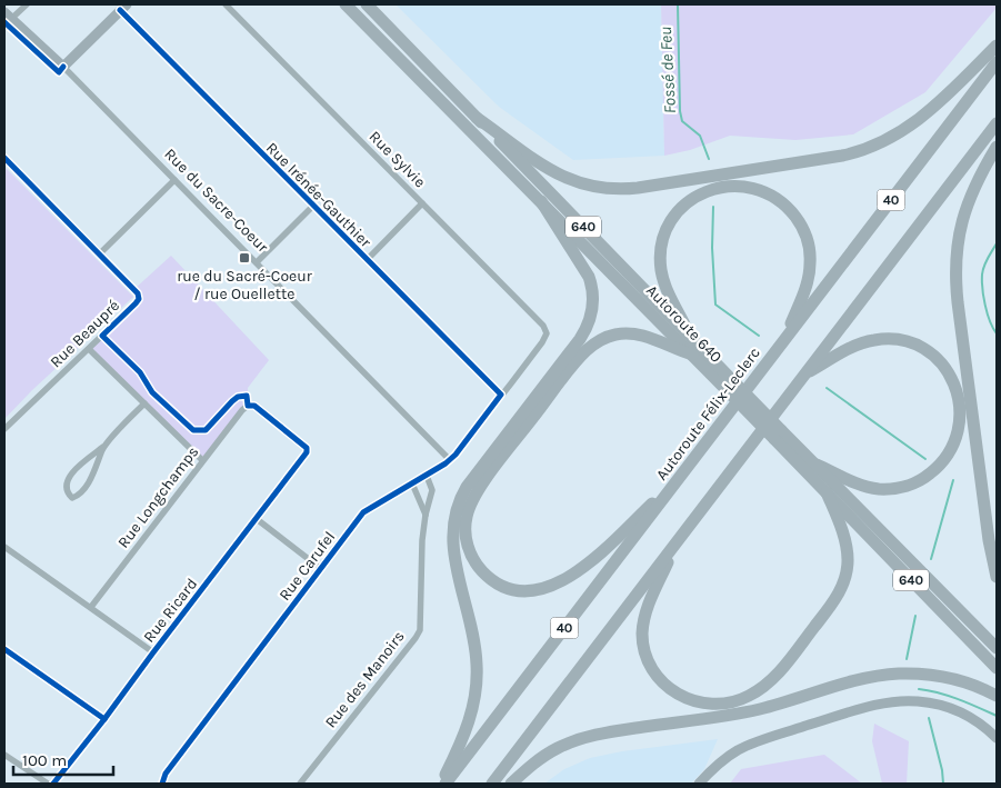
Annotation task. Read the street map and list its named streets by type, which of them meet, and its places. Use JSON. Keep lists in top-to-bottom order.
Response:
{
  "streets": {
    "highway": [
      "40",
      "640",
      "Autoroute 640",
      "Autoroute Félix-Leclerc"
    ],
    "street": [
      "Rue Sylvie",
      "Rue Irénée-Gauthier",
      "Rue du Sacre-Coeur",
      "Rue Beaupré",
      "Rue Longchamps",
      "Rue Carufel",
      "Rue Ricard",
      "Rue des Manoirs"
    ]
  },
  "crossings": [
    ["Rue Sylvie", "Rue Carufel"],
    ["Rue Irénée-Gauthier", "Rue Carufel"],
    ["Rue du Sacre-Coeur", "Rue Carufel"],
    ["Rue Longchamps", "Rue Ricard"],
    ["Rue Carufel", "Rue des Manoirs"]
  ],
  "water": ["Fossé de Feu"],
  "places": {
    "transit": ["rue du Sacré-Coeur / rue Ouellette"]
  },
  "scale_bar": "100 m"
}
